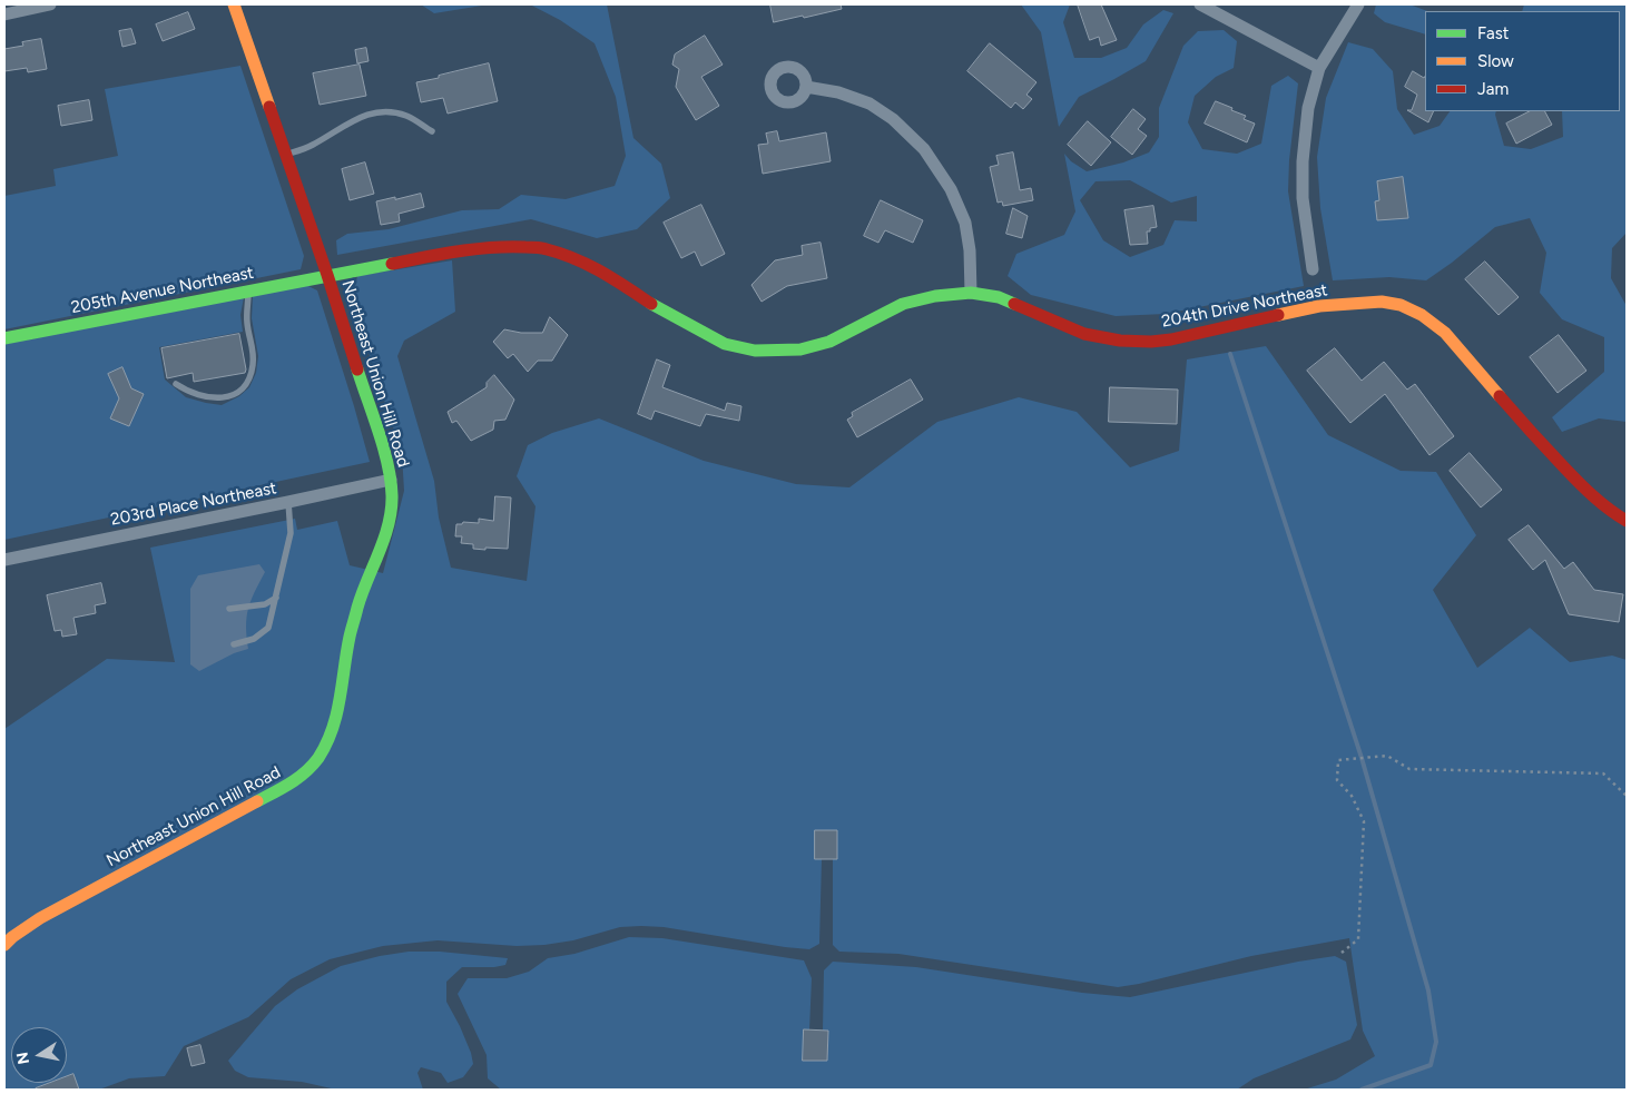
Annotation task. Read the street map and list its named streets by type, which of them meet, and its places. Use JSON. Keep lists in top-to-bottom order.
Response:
{
  "streets": {
    "street": [
      "205th Avenue Northeast",
      "204th Drive Northeast",
      "Northeast Union Hill Road",
      "203rd Place Northeast"
    ]
  },
  "crossings": [
    ["205th Avenue Northeast", "204th Drive Northeast"],
    ["205th Avenue Northeast", "Northeast Union Hill Road"],
    ["204th Drive Northeast", "Northeast Union Hill Road"],
    ["Northeast Union Hill Road", "203rd Place Northeast"]
  ],
  "legend": ["Fast", "Slow", "Jam"],
  "north": "left"
}
